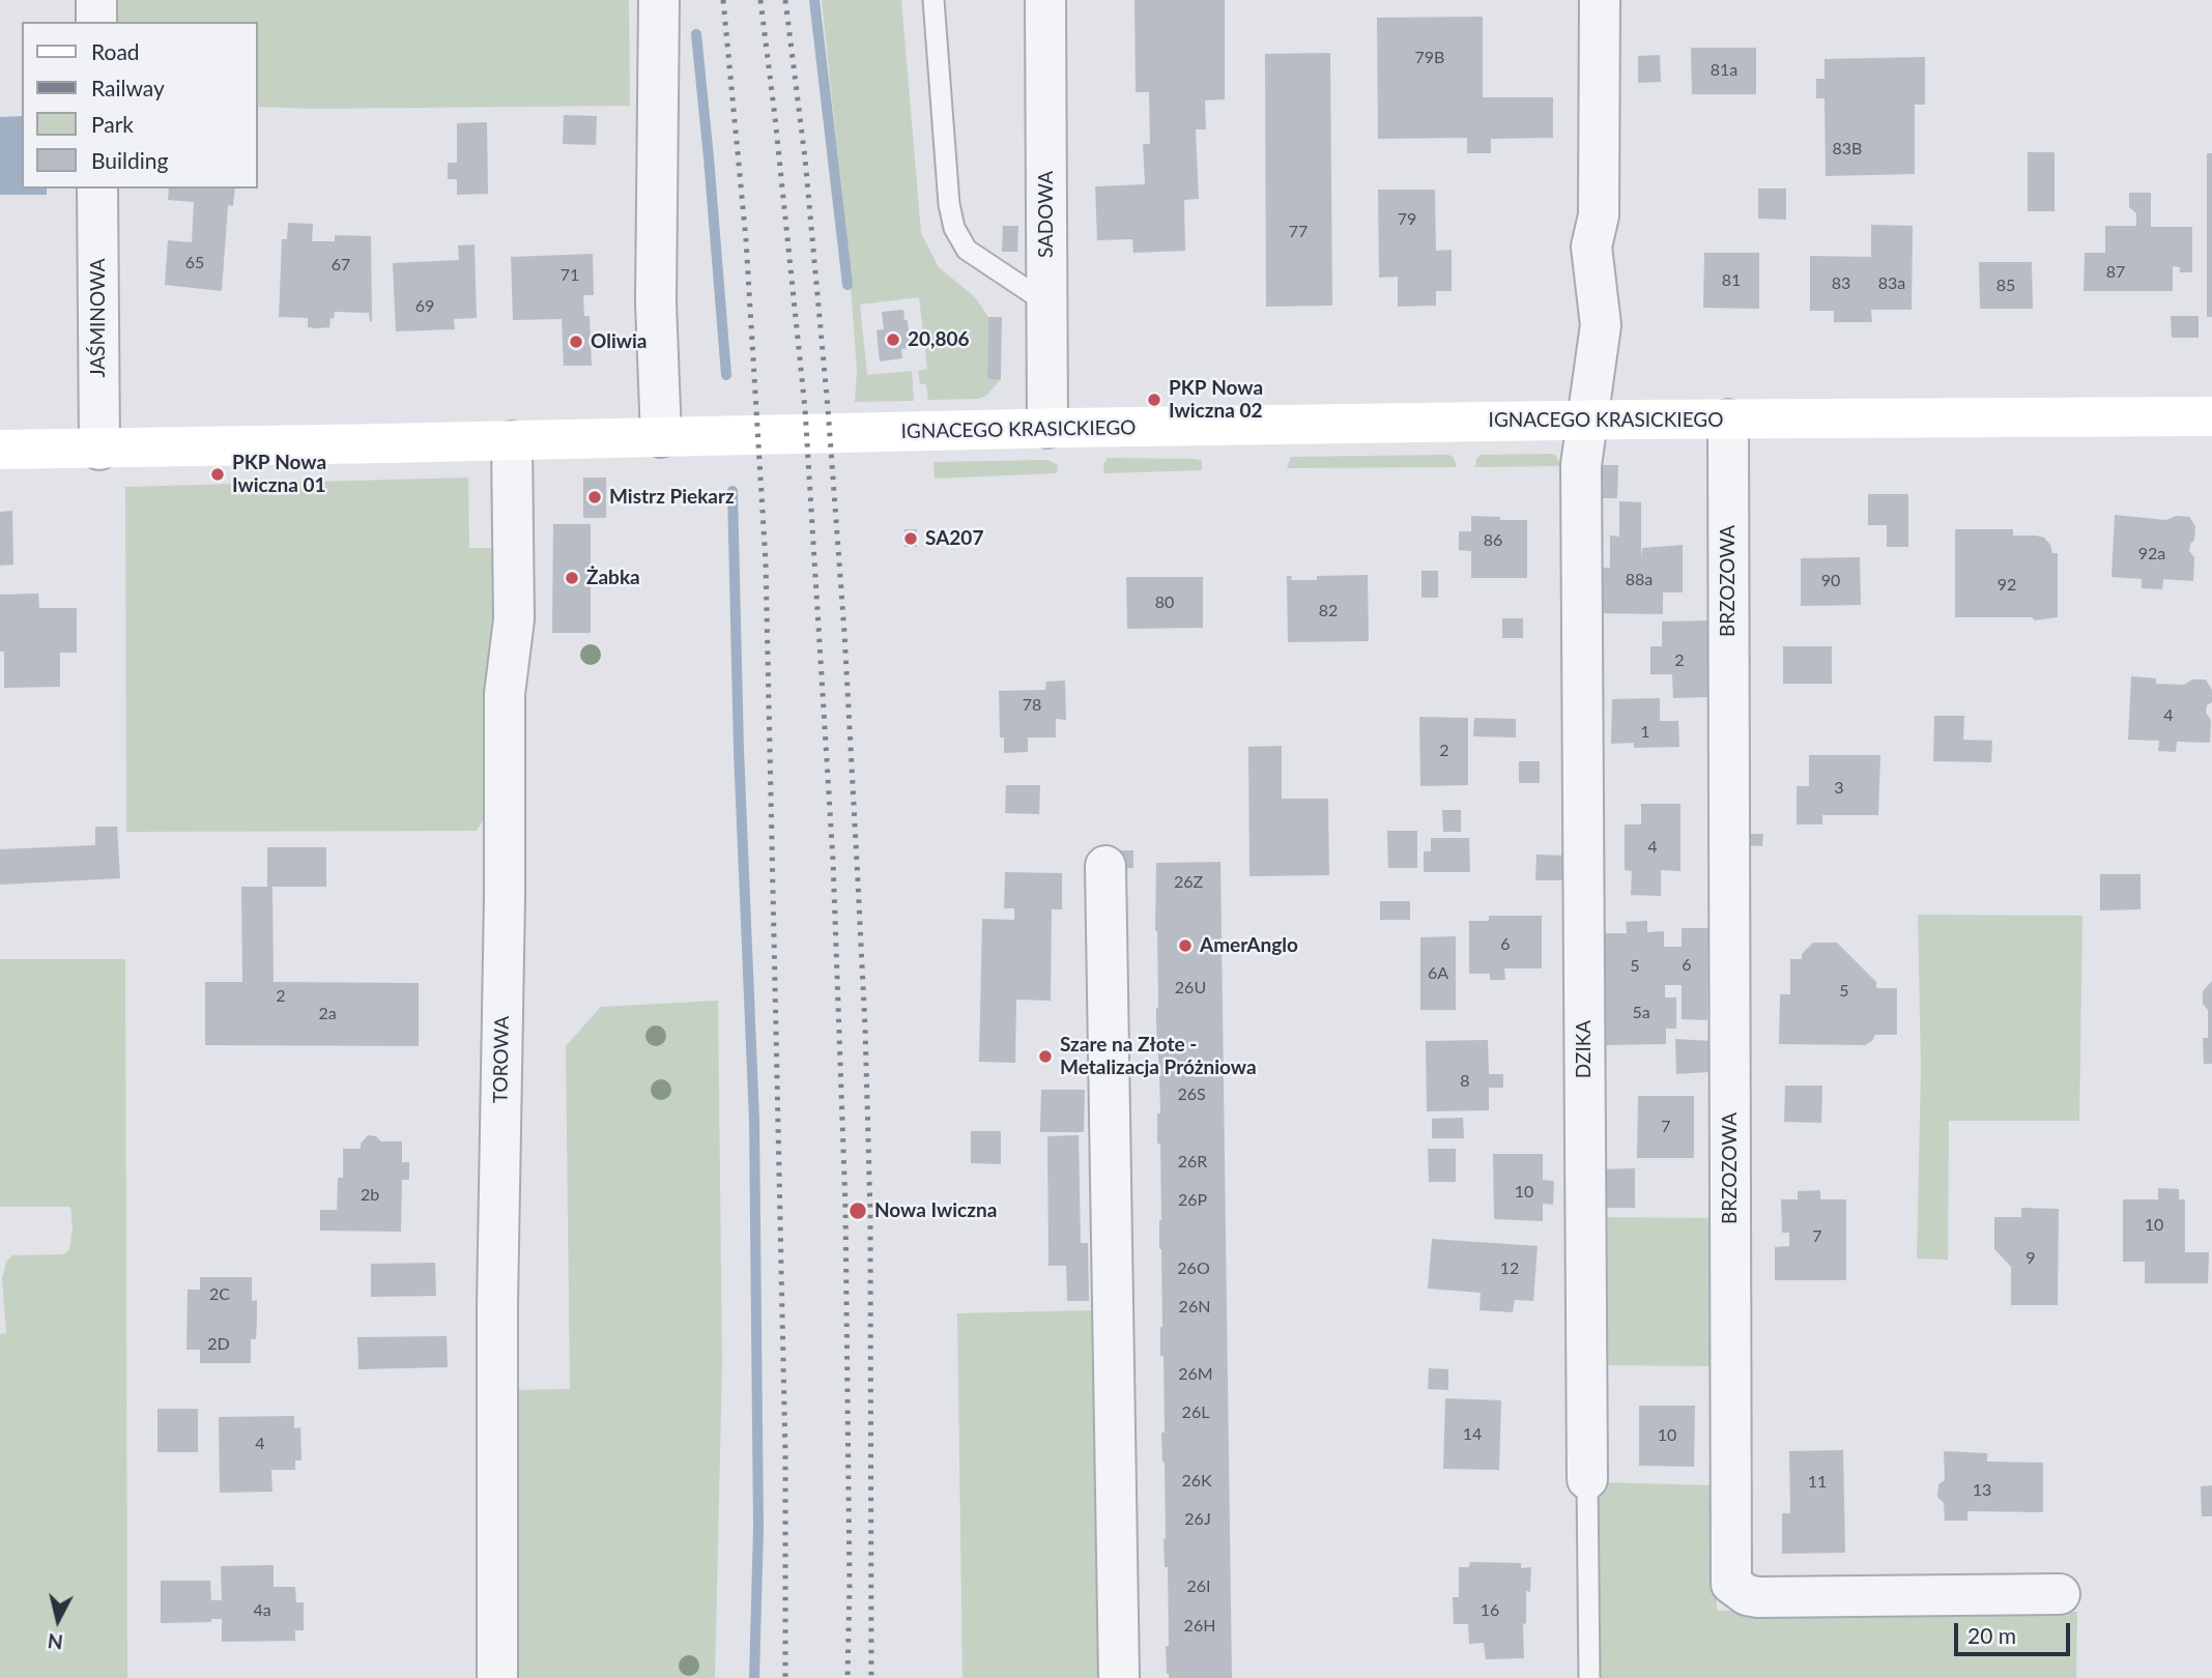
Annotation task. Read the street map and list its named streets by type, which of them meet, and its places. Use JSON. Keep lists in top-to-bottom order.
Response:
{
  "streets": {
    "street": [
      "SADOWA",
      "JAŚMINOWA",
      "IGNACEGO KRASICKIEGO",
      "BRZOZOWA",
      "DZIKA",
      "TOROWA"
    ]
  },
  "crossings": [
    ["SADOWA", "IGNACEGO KRASICKIEGO"],
    ["JAŚMINOWA", "IGNACEGO KRASICKIEGO"],
    ["IGNACEGO KRASICKIEGO", "BRZOZOWA"],
    ["IGNACEGO KRASICKIEGO", "DZIKA"],
    ["IGNACEGO KRASICKIEGO", "TOROWA"]
  ],
  "places": [
    "20,806",
    "Oliwia",
    "PKP Nowa Iwiczna 02",
    "PKP Nowa Iwiczna 01",
    "Mistrz Piekarz",
    "SA207",
    "Żabka",
    "AmerAnglo",
    "Szare na Złote - Metalizacja Próżniowa",
    "Nowa Iwiczna"
  ],
  "house_numbers": [
    "79B",
    "81a",
    "83B",
    "79",
    "77",
    "65",
    "67",
    "87",
    "71",
    "81",
    "83",
    "83a",
    "85",
    "69",
    "86",
    "92a",
    "88a",
    "90",
    "92",
    "80",
    "82",
    "2",
    "78",
    "4",
    "1",
    "2",
    "3",
    "4",
    "26Z",
    "6",
    "6",
    "5",
    "6A",
    "26U",
    "5",
    "2",
    "5a",
    "2a",
    "8",
    "26S",
    "7",
    "26R",
    "10",
    "2b",
    "26P",
    "10",
    "7",
    "9",
    "26O",
    "12",
    "2C",
    "26N",
    "2D",
    "26M",
    "26L",
    "14",
    "10",
    "4",
    "26K",
    "11",
    "13",
    "26J",
    "26I",
    "4a",
    "16",
    "26H"
  ],
  "legend": [
    "Road",
    "Railway",
    "Park",
    "Building"
  ],
  "scale_bar": "20 m",
  "north": "bottom"
}
